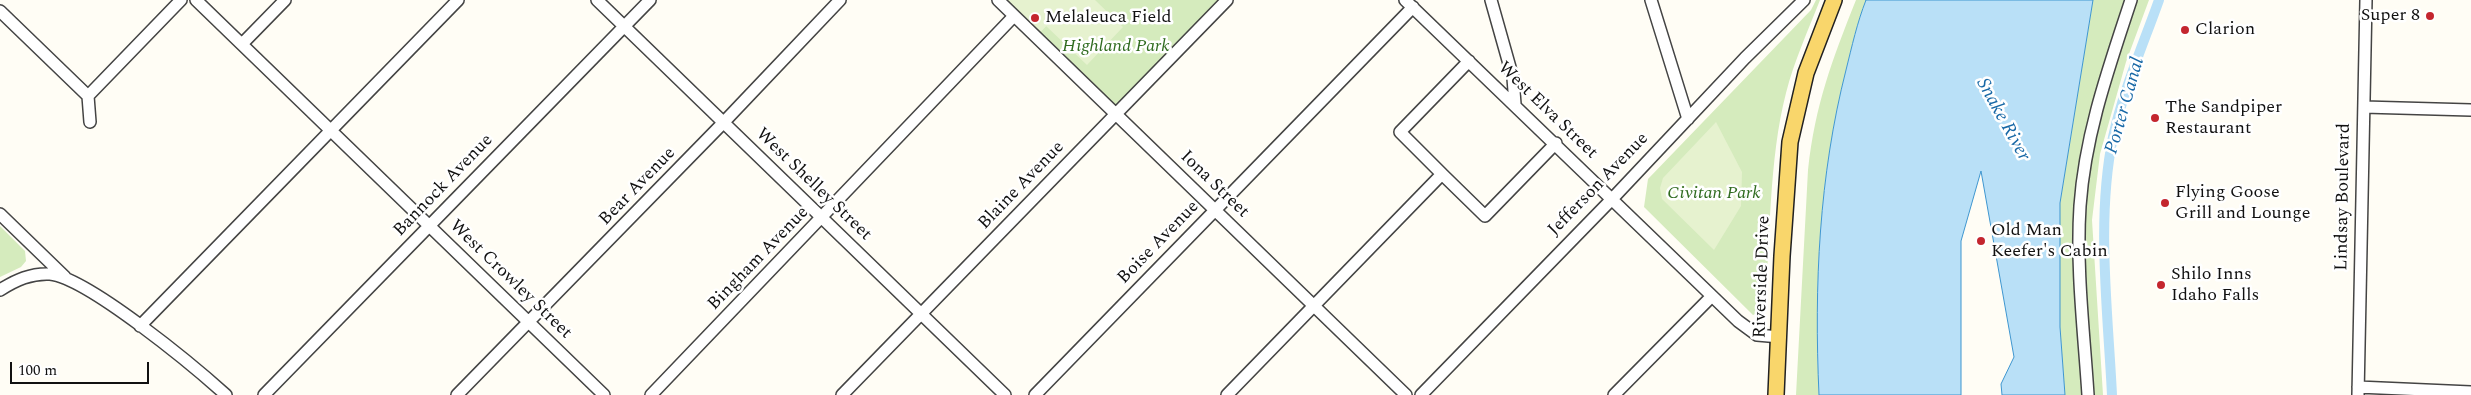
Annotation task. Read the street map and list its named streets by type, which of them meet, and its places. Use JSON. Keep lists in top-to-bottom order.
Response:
{
  "streets": {
    "main road": ["Riverside Drive"],
    "street": [
      "West Elva Street",
      "West Shelley Street",
      "Iona Street",
      "Jefferson Avenue",
      "Bannock Avenue",
      "Blaine Avenue",
      "Bear Avenue",
      "Lindsay Boulevard",
      "Boise Avenue",
      "Bingham Avenue",
      "West Crowley Street"
    ]
  },
  "crossings": [
    ["West Elva Street", "Jefferson Avenue"],
    ["West Elva Street", "Boise Avenue"],
    ["West Elva Street", "Riverside Drive"],
    ["West Shelley Street", "Bannock Avenue"],
    ["West Shelley Street", "Blaine Avenue"],
    ["West Shelley Street", "Bear Avenue"],
    ["West Shelley Street", "Bingham Avenue"],
    ["Iona Street", "Blaine Avenue"],
    ["Iona Street", "Boise Avenue"],
    ["Iona Street", "Bingham Avenue"],
    ["Bannock Avenue", "West Crowley Street"],
    ["Bear Avenue", "West Crowley Street"]
  ],
  "water": ["Porter Canal", "Snake River"],
  "parks": ["Highland Park", "Civitan Park"],
  "places": [
    "Super 8",
    "Melaleuca Field",
    "Clarion",
    "The Sandpiper Restaurant",
    "Flying Goose Grill and Lounge",
    "Old Man Keefer's Cabin",
    "Shilo Inns Idaho Falls"
  ],
  "scale_bar": "100 m"
}
